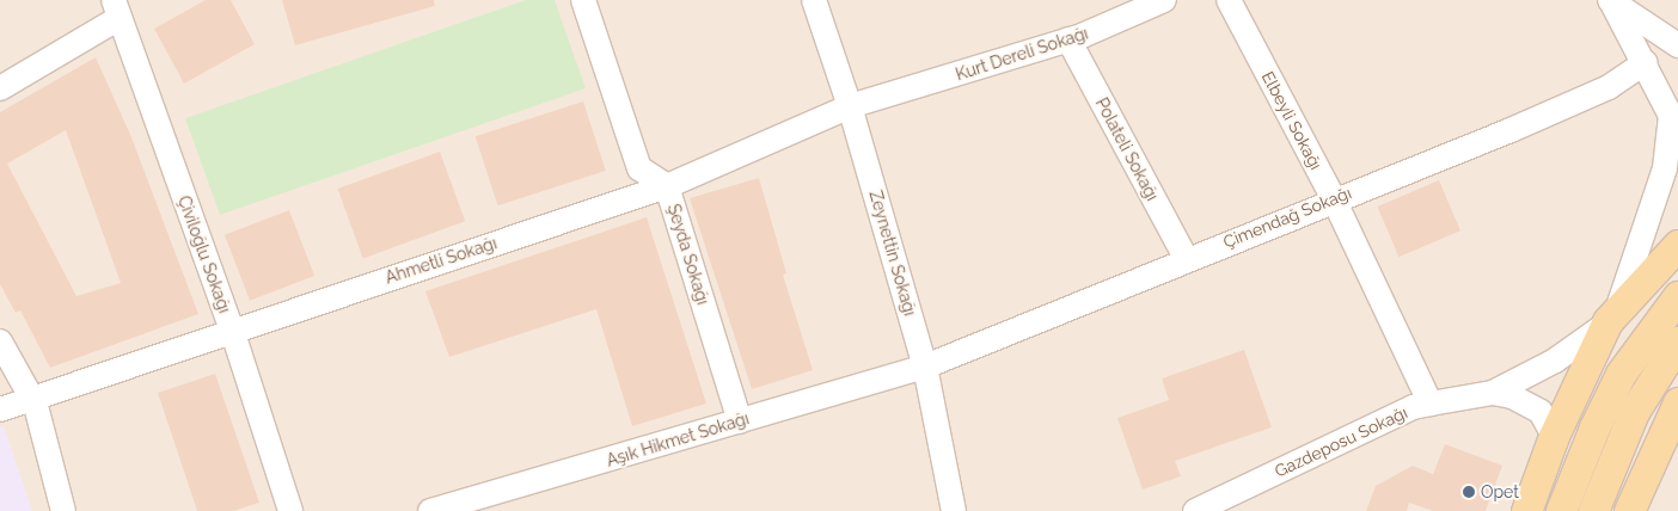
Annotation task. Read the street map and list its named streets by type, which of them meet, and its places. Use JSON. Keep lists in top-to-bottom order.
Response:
{
  "streets": {
    "street": [
      "Kurt Dereli Sokağı",
      "Elbeyli Sokağı",
      "Polateli Sokağı",
      "Çimendağ Sokağı",
      "Zeynettin Sokağı",
      "Çiviloğlu Sokağı",
      "Şeyda Sokağı",
      "Ahmetli Sokağı",
      "Aşık Hikmet Sokağı",
      "Gazdeposu Sokağı"
    ]
  },
  "crossings": [
    ["Kurt Dereli Sokağı", "Polateli Sokağı"],
    ["Kurt Dereli Sokağı", "Ahmetli Sokağı"],
    ["Elbeyli Sokağı", "Çimendağ Sokağı"],
    ["Elbeyli Sokağı", "Gazdeposu Sokağı"],
    ["Polateli Sokağı", "Çimendağ Sokağı"],
    ["Çimendağ Sokağı", "Zeynettin Sokağı"],
    ["Çimendağ Sokağı", "Aşık Hikmet Sokağı"],
    ["Zeynettin Sokağı", "Ahmetli Sokağı"],
    ["Zeynettin Sokağı", "Aşık Hikmet Sokağı"],
    ["Çiviloğlu Sokağı", "Ahmetli Sokağı"],
    ["Şeyda Sokağı", "Ahmetli Sokağı"],
    ["Şeyda Sokağı", "Aşık Hikmet Sokağı"]
  ],
  "places": ["Opet"]
}
